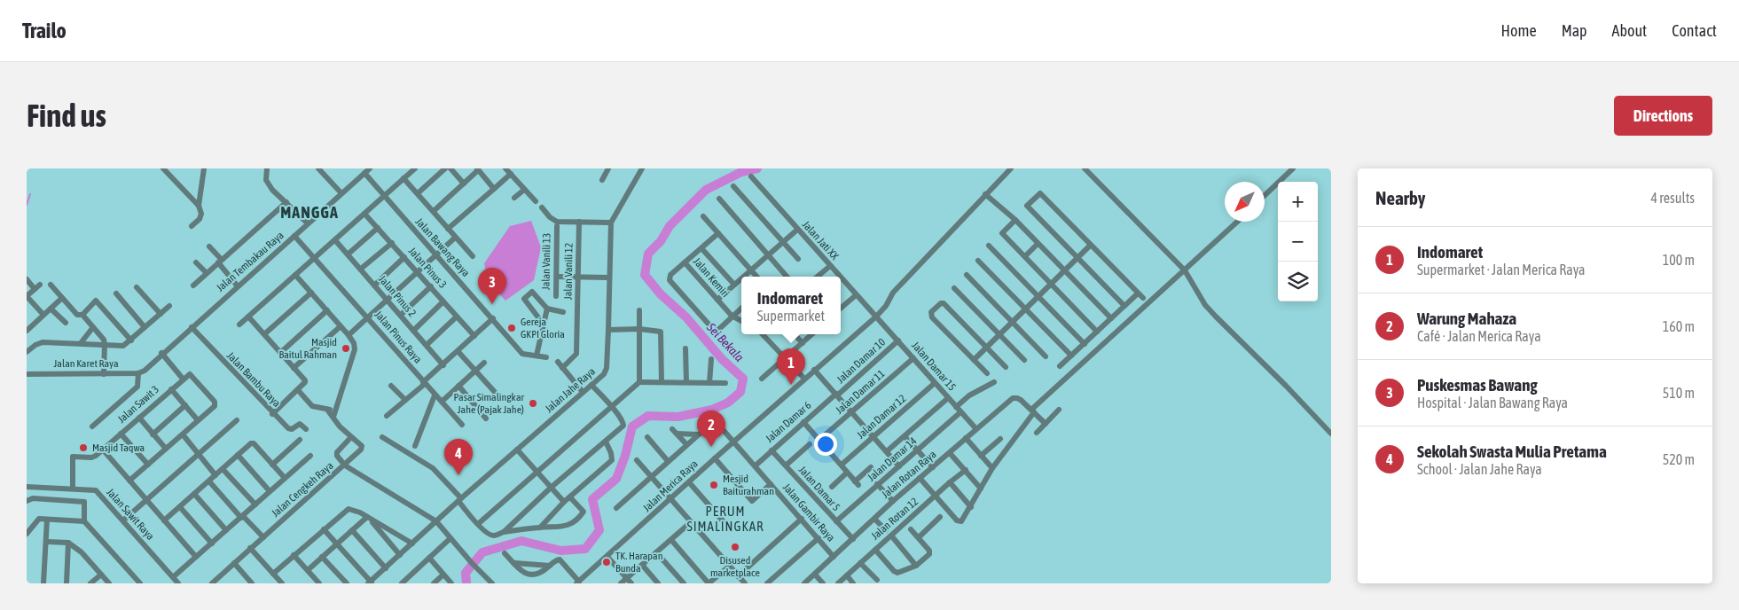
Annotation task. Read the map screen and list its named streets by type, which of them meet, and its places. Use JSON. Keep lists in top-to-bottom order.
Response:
{
  "streets": {
    "street": [
      "Jalan Jati XX",
      "Jalan Bawang Raya",
      "Jalan Tembakau Raya",
      "Jalan Vanili 13",
      "Jalan Pinus 3",
      "Jalan Vanili 12",
      "Jalan Kemiri",
      "Jalan Pinus 2",
      "Jalan Pinus Raya",
      "Jalan Damar 10",
      "Jalan Karet Raya",
      "Jalan Damar 15",
      "Jalan Bambu Raya",
      "Jalan Jahe Raya",
      "Jalan Damar 11",
      "Jalan Sawit 3",
      "Jalan Damar 12",
      "Jalan Damar 6",
      "Jalan Damar 14",
      "Jalan Rotan Raya",
      "Jalan Merica Raya",
      "Jalan Damar 5",
      "Jalan Cengkeh Raya",
      "Jalan Gambir Raya",
      "Jalan Sawit Raya",
      "Jalan Rotan 12"
    ]
  },
  "crossings": [
    ["Jalan Jati XX", "Jalan Damar 15"],
    ["Jalan Jati XX", "Jalan Merica Raya"],
    ["Jalan Bawang Raya", "Jalan Tembakau Raya"],
    ["Jalan Tembakau Raya", "Jalan Pinus Raya"],
    ["Jalan Tembakau Raya", "Jalan Karet Raya"],
    ["Jalan Tembakau Raya", "Jalan Bambu Raya"],
    ["Jalan Damar 10", "Jalan Damar 15"],
    ["Jalan Damar 10", "Jalan Damar 6"],
    ["Jalan Damar 15", "Jalan Damar 11"],
    ["Jalan Damar 15", "Jalan Damar 12"],
    ["Jalan Damar 15", "Jalan Damar 14"],
    ["Jalan Damar 15", "Jalan Rotan Raya"],
    ["Jalan Damar 15", "Jalan Merica Raya"],
    ["Jalan Jahe Raya", "Jalan Cengkeh Raya"],
    ["Jalan Sawit 3", "Jalan Sawit Raya"],
    ["Jalan Damar 6", "Jalan Damar 5"],
    ["Jalan Damar 6", "Jalan Gambir Raya"],
    ["Jalan Damar 14", "Jalan Damar 5"],
    ["Jalan Rotan Raya", "Jalan Damar 5"],
    ["Jalan Rotan Raya", "Jalan Gambir Raya"],
    ["Jalan Merica Raya", "Jalan Gambir Raya"]
  ],
  "districts": ["MANGGA", "PERUM SIMALINGKAR"],
  "water": ["Sei Bekala"],
  "places": [
    "Gereja GKPI Gloria",
    "Masjid Baitul Rahman",
    "Pasar Simalingkar Jahe (Pajak Jahe)",
    "Masjid Taqwa",
    "Mesjid Baiturahman",
    "Disused marketplace",
    "TK. Harapan Bunda"
  ],
  "north": "bottom left",
  "page": {
    "header": "Trailo",
    "nav": [
      "Home",
      "Map",
      "About",
      "Contact"
    ],
    "buttons": "Directions",
    "title": "Find us",
    "heading": ["Nearby", "4 results"],
    "map_buttons": ["+", "−"],
    "list": [
      {
        "mark": "1",
        "name": "Indomaret",
        "note": "Supermarket · Jalan Merica Raya",
        "value": "100 m"
      },
      {
        "mark": "2",
        "name": "Warung Mahaza",
        "note": "Café · Jalan Merica Raya",
        "value": "160 m"
      },
      {
        "mark": "3",
        "name": "Puskesmas Bawang",
        "note": "Hospital · Jalan Bawang Raya",
        "value": "510 m"
      },
      {
        "mark": "4",
        "name": "Sekolah Swasta Mulia Pretama",
        "note": "School · Jalan Jahe Raya",
        "value": "520 m"
      }
    ],
    "pins": [
      "3",
      "1",
      "2",
      "4"
    ],
    "popup": ["Indomaret", "Supermarket"]
  }
}
